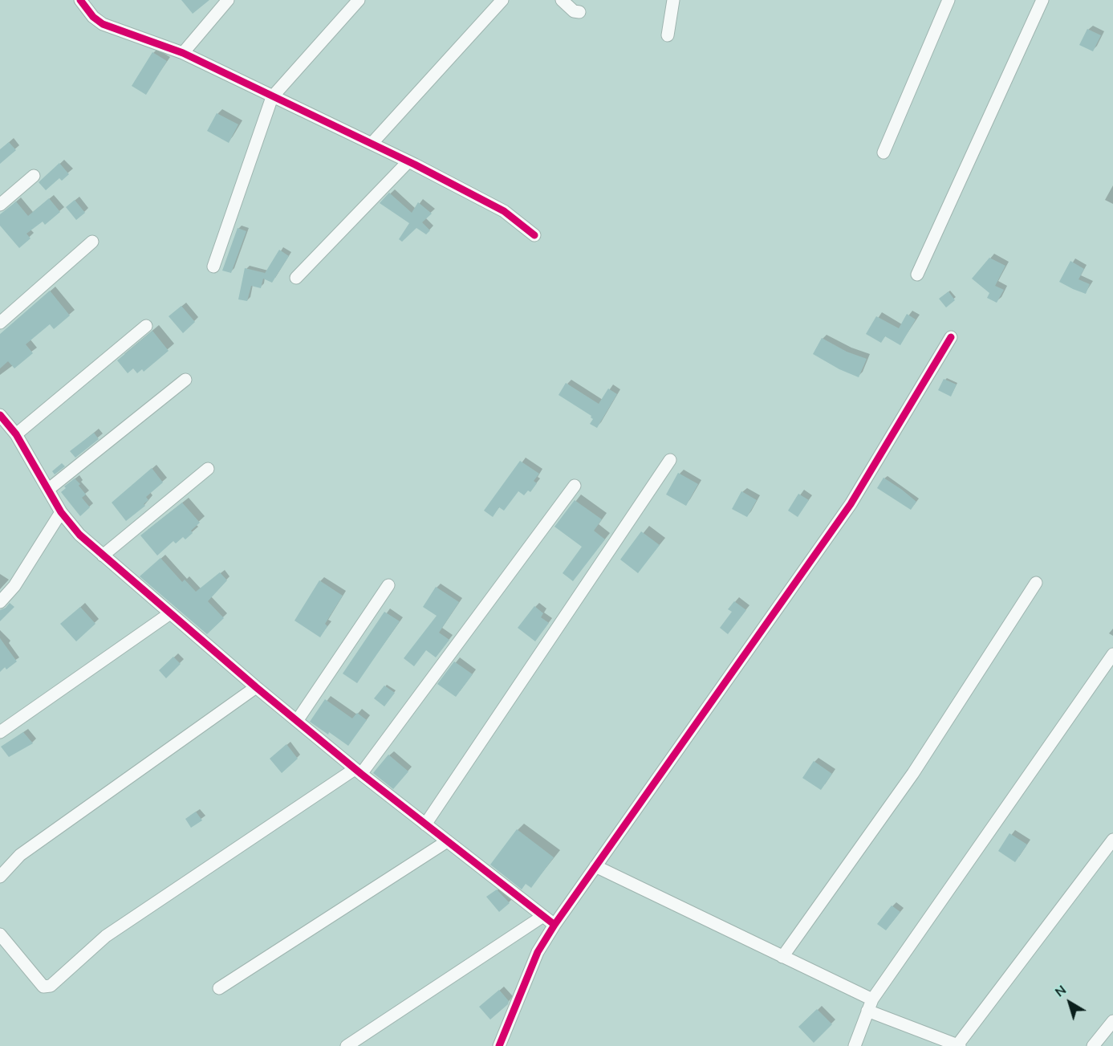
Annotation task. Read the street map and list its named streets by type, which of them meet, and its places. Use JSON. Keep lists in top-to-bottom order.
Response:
{
  "north": "top left"
}
